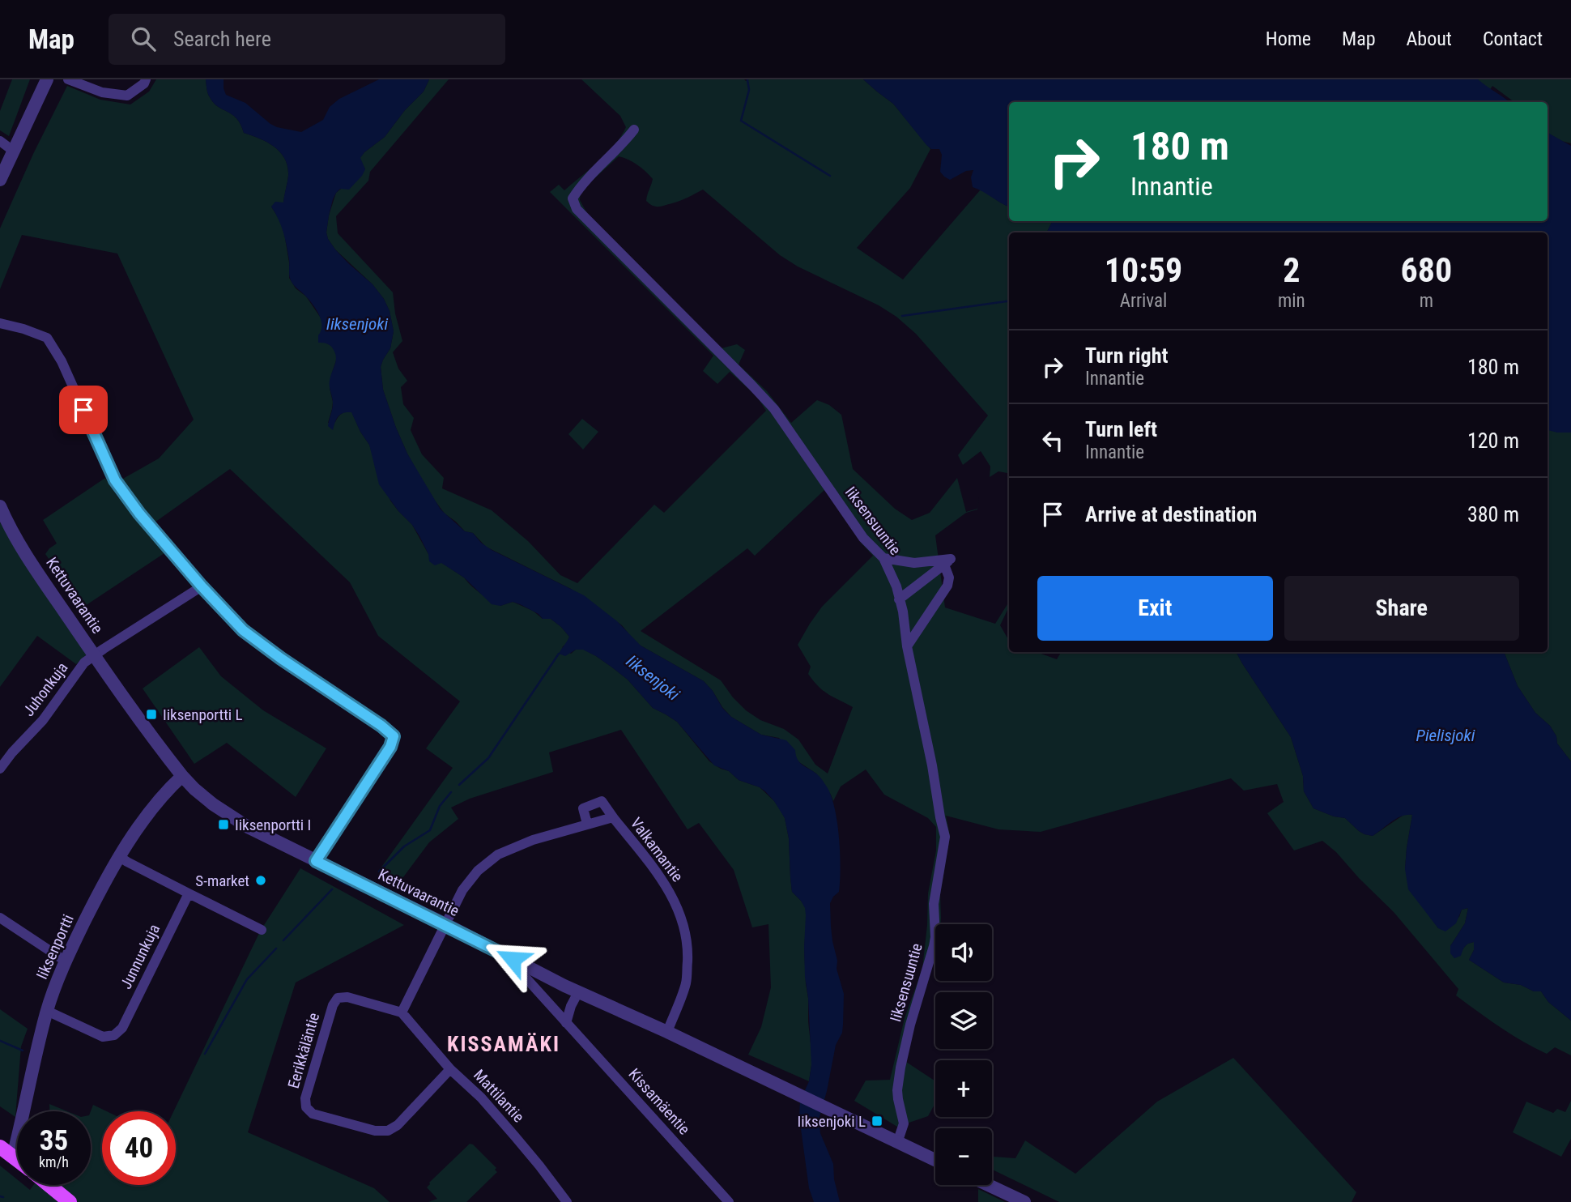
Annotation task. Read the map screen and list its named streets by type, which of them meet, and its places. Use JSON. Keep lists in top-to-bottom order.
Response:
{
  "streets": {
    "street": [
      "Iiksensuuntie",
      "Kettuvaarantie",
      "Juhonkuja",
      "Valkamantie",
      "Iiksenportti",
      "Junnunkuja",
      "Eerikkäläntie",
      "Mattilantie",
      "Kissamäentie"
    ]
  },
  "crossings": [
    ["Iiksensuuntie", "Kettuvaarantie"],
    ["Kettuvaarantie", "Juhonkuja"],
    ["Kettuvaarantie", "Valkamantie"],
    ["Kettuvaarantie", "Iiksenportti"],
    ["Iiksenportti", "Junnunkuja"],
    ["Eerikkäläntie", "Mattilantie"]
  ],
  "districts": ["KISSAMÄKI"],
  "water": ["Iiksenjoki", "Pielisjoki"],
  "places": {
    "transit": ["Iiksenportti L", "Iiksenportti I", "Iiksenjoki L"],
    "other": ["S-market"]
  },
  "page": {
    "header": "Map",
    "search": "Search here",
    "nav": [
      "Home",
      "Map",
      "About",
      "Contact"
    ],
    "turn": ["180 m", "Innantie"],
    "eta": [
      "10:59",
      "Arrival",
      "2",
      "min",
      "680",
      "m"
    ],
    "list": [
      {
        "name": "Turn right",
        "note": "Innantie",
        "value": "180 m"
      },
      {
        "name": "Turn left",
        "note": "Innantie",
        "value": "120 m"
      },
      {
        "name": "Arrive at destination",
        "value": "380 m"
      }
    ],
    "buttons": ["Exit", "Share"],
    "map_buttons": ["+", "−"],
    "speed": "35 km/h",
    "limit": "40"
  }
}
